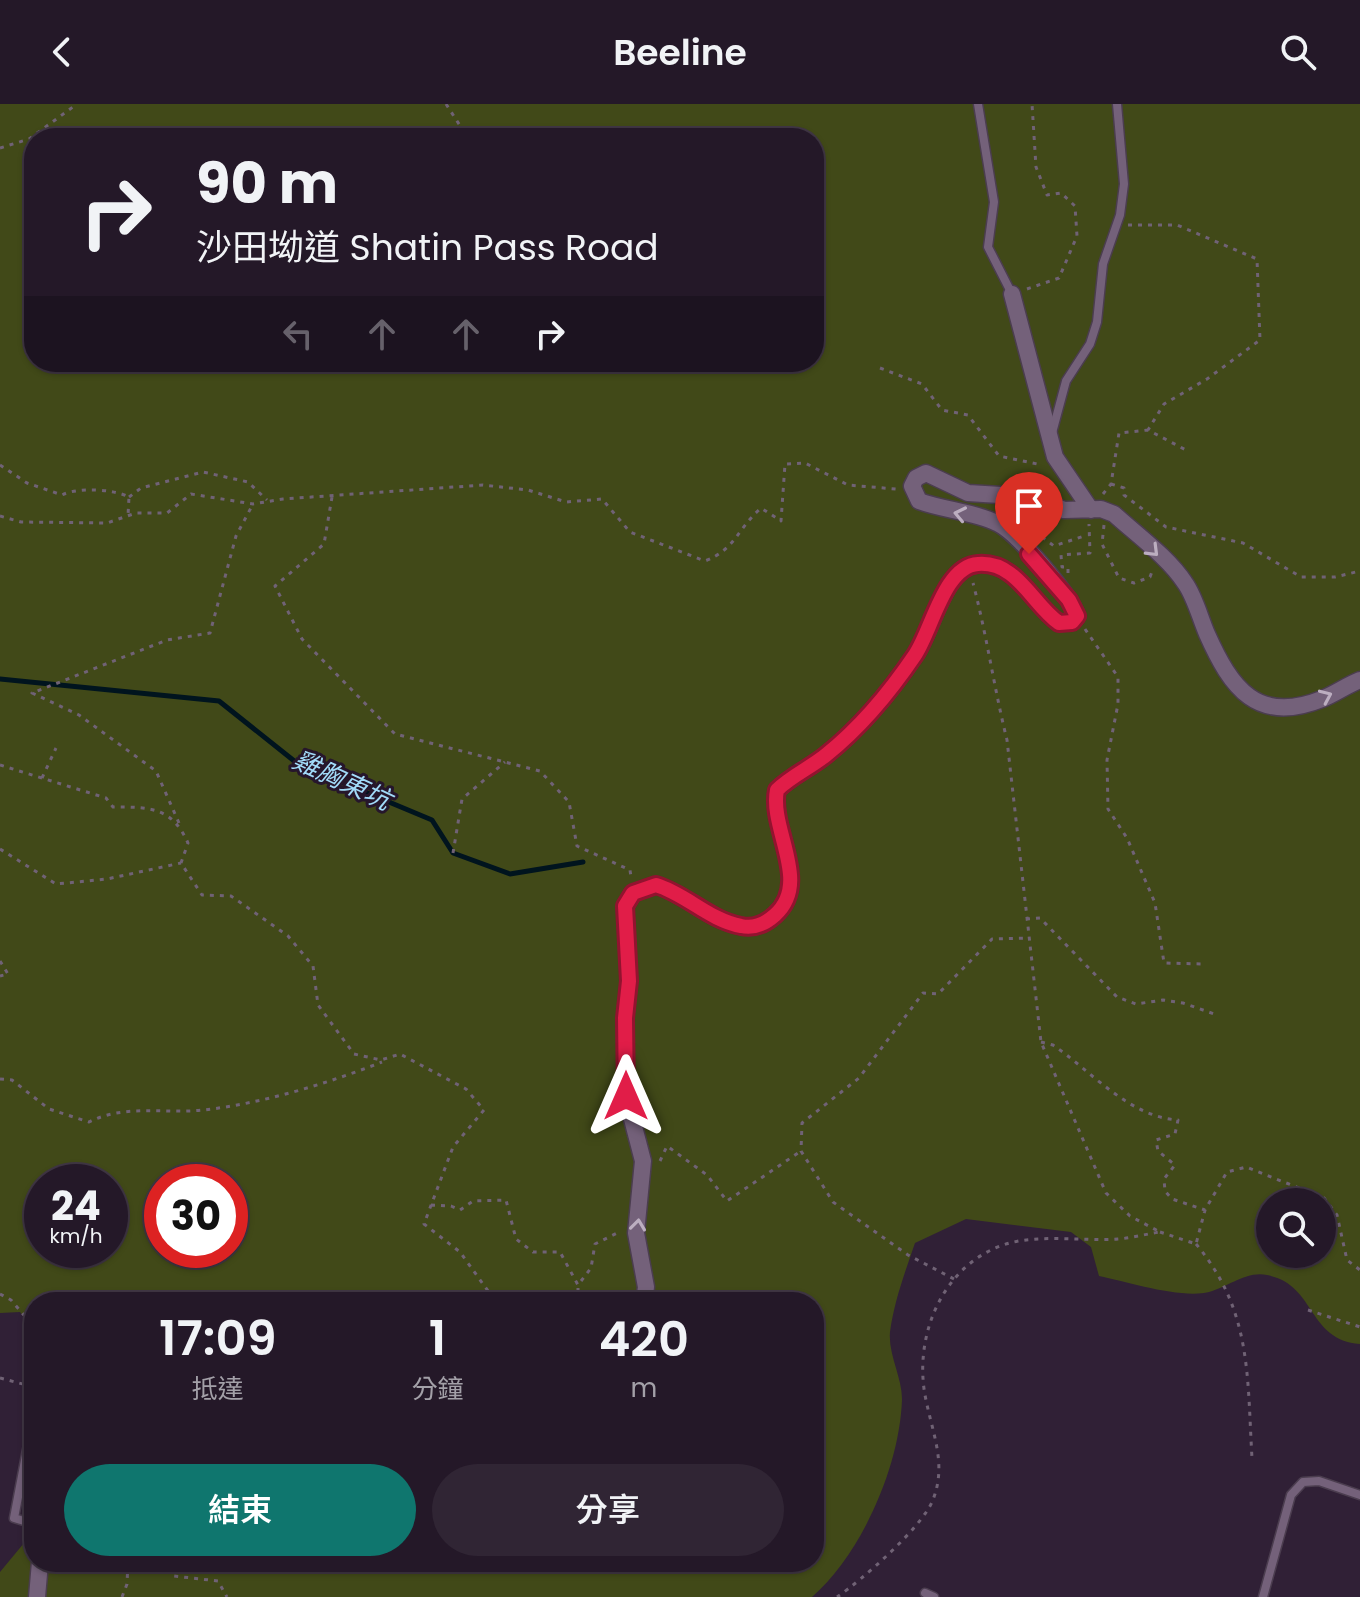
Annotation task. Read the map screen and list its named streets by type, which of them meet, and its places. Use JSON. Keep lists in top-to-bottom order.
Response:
{
  "water": ["雞胸東坑"],
  "page": {
    "header": "Beeline",
    "turn": ["90 m", "沙田坳道 Shatin Pass Road"],
    "speed": "24 km/h",
    "limit": "30",
    "eta": [
      "17:09",
      "抵達",
      "1",
      "分鐘",
      "420",
      "m"
    ],
    "buttons": ["結束", "分享"]
  }
}
